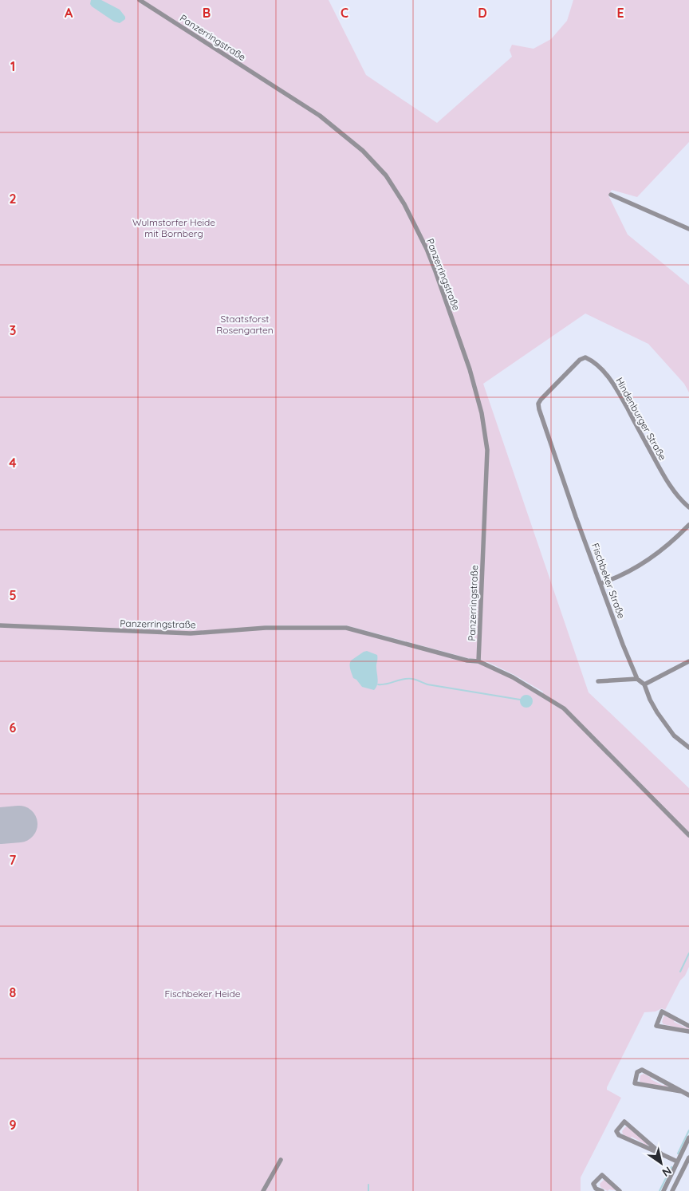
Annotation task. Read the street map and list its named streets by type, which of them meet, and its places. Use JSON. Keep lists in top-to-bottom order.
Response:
{
  "streets": {
    "street": ["Panzerringstraße", "Hindenburger Straße", "Fischbeker Straße"]
  },
  "crossings": [
    ["Hindenburger Straße", "Fischbeker Straße"]
  ],
  "parks": ["Wulmstorfer Heide mit Bornberg", "Staatsforst Rosengarten", "Fischbeker Heide"],
  "north": "bottom right",
  "grid": {
    "columns": [
      "A",
      "B",
      "C",
      "D",
      "E"
    ],
    "rows": [
      "1",
      "2",
      "3",
      "4",
      "5",
      "6",
      "7",
      "8",
      "9"
    ]
  }
}
